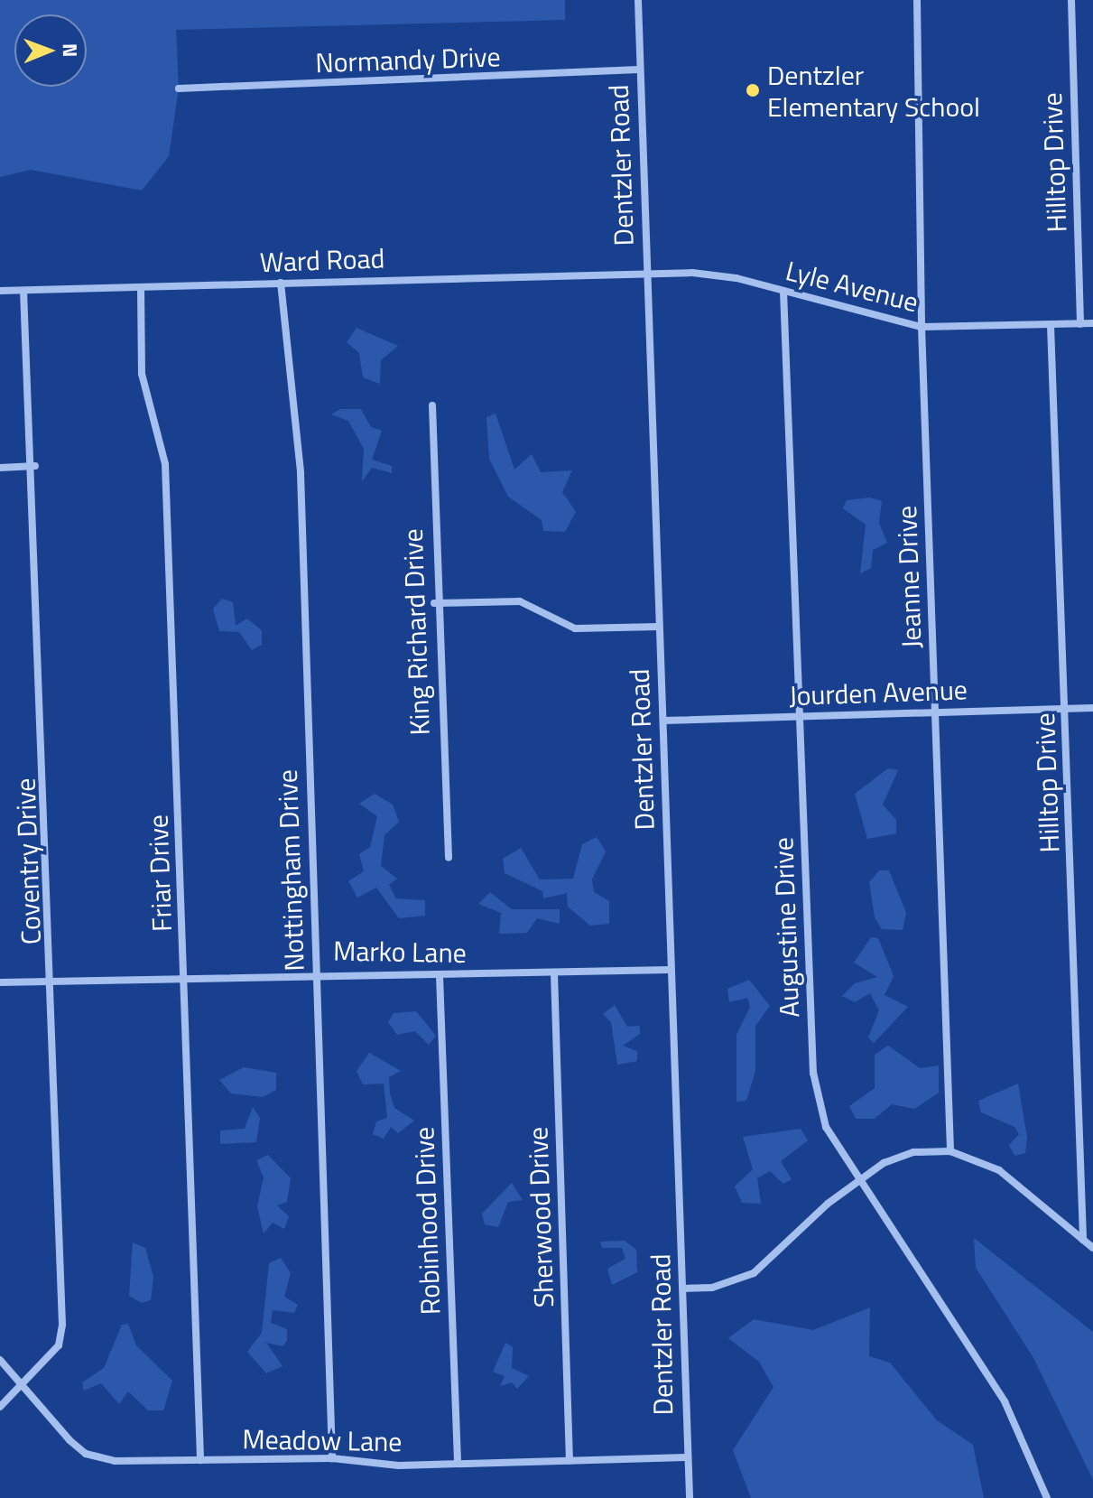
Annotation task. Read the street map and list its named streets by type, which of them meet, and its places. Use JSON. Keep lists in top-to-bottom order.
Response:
{
  "streets": {
    "street": [
      "Normandy Drive",
      "Hilltop Drive",
      "Dentzler Road",
      "Ward Road",
      "Lyle Avenue",
      "Jeanne Drive",
      "King Richard Drive",
      "Jourden Avenue",
      "Coventry Drive",
      "Nottingham Drive",
      "Friar Drive",
      "Augustine Drive",
      "Marko Lane",
      "Sherwood Drive",
      "Robinhood Drive",
      "Meadow Lane"
    ]
  },
  "crossings": [
    ["Normandy Drive", "Dentzler Road"],
    ["Hilltop Drive", "Lyle Avenue"],
    ["Hilltop Drive", "Jourden Avenue"],
    ["Dentzler Road", "Ward Road"],
    ["Dentzler Road", "Lyle Avenue"],
    ["Dentzler Road", "Jourden Avenue"],
    ["Dentzler Road", "Marko Lane"],
    ["Dentzler Road", "Meadow Lane"],
    ["Ward Road", "Lyle Avenue"],
    ["Ward Road", "Coventry Drive"],
    ["Ward Road", "Nottingham Drive"],
    ["Ward Road", "Friar Drive"],
    ["Lyle Avenue", "Jeanne Drive"],
    ["Lyle Avenue", "Augustine Drive"],
    ["Jeanne Drive", "Jourden Avenue"],
    ["Jourden Avenue", "Augustine Drive"],
    ["Coventry Drive", "Marko Lane"],
    ["Coventry Drive", "Meadow Lane"],
    ["Nottingham Drive", "Marko Lane"],
    ["Nottingham Drive", "Meadow Lane"],
    ["Friar Drive", "Marko Lane"],
    ["Friar Drive", "Meadow Lane"],
    ["Marko Lane", "Sherwood Drive"],
    ["Marko Lane", "Robinhood Drive"],
    ["Sherwood Drive", "Meadow Lane"],
    ["Robinhood Drive", "Meadow Lane"]
  ],
  "places": ["Dentzler Elementary School"],
  "north": "right"
}
